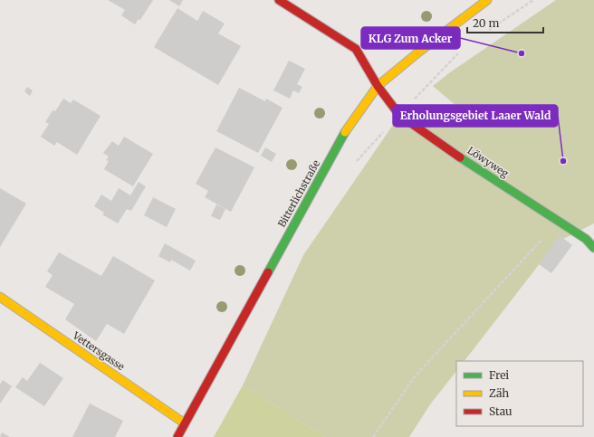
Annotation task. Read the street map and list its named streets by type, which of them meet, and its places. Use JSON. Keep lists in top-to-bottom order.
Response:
{
  "streets": {
    "street": ["Löwyweg", "Bitterlichstraße", "Vettersgasse"]
  },
  "crossings": [
    ["Löwyweg", "Bitterlichstraße"],
    ["Bitterlichstraße", "Vettersgasse"]
  ],
  "places": ["KLG Zum Acker", "Erholungsgebiet Laaer Wald"],
  "legend": ["Frei", "Zäh", "Stau"],
  "scale_bar": "20 m"
}
